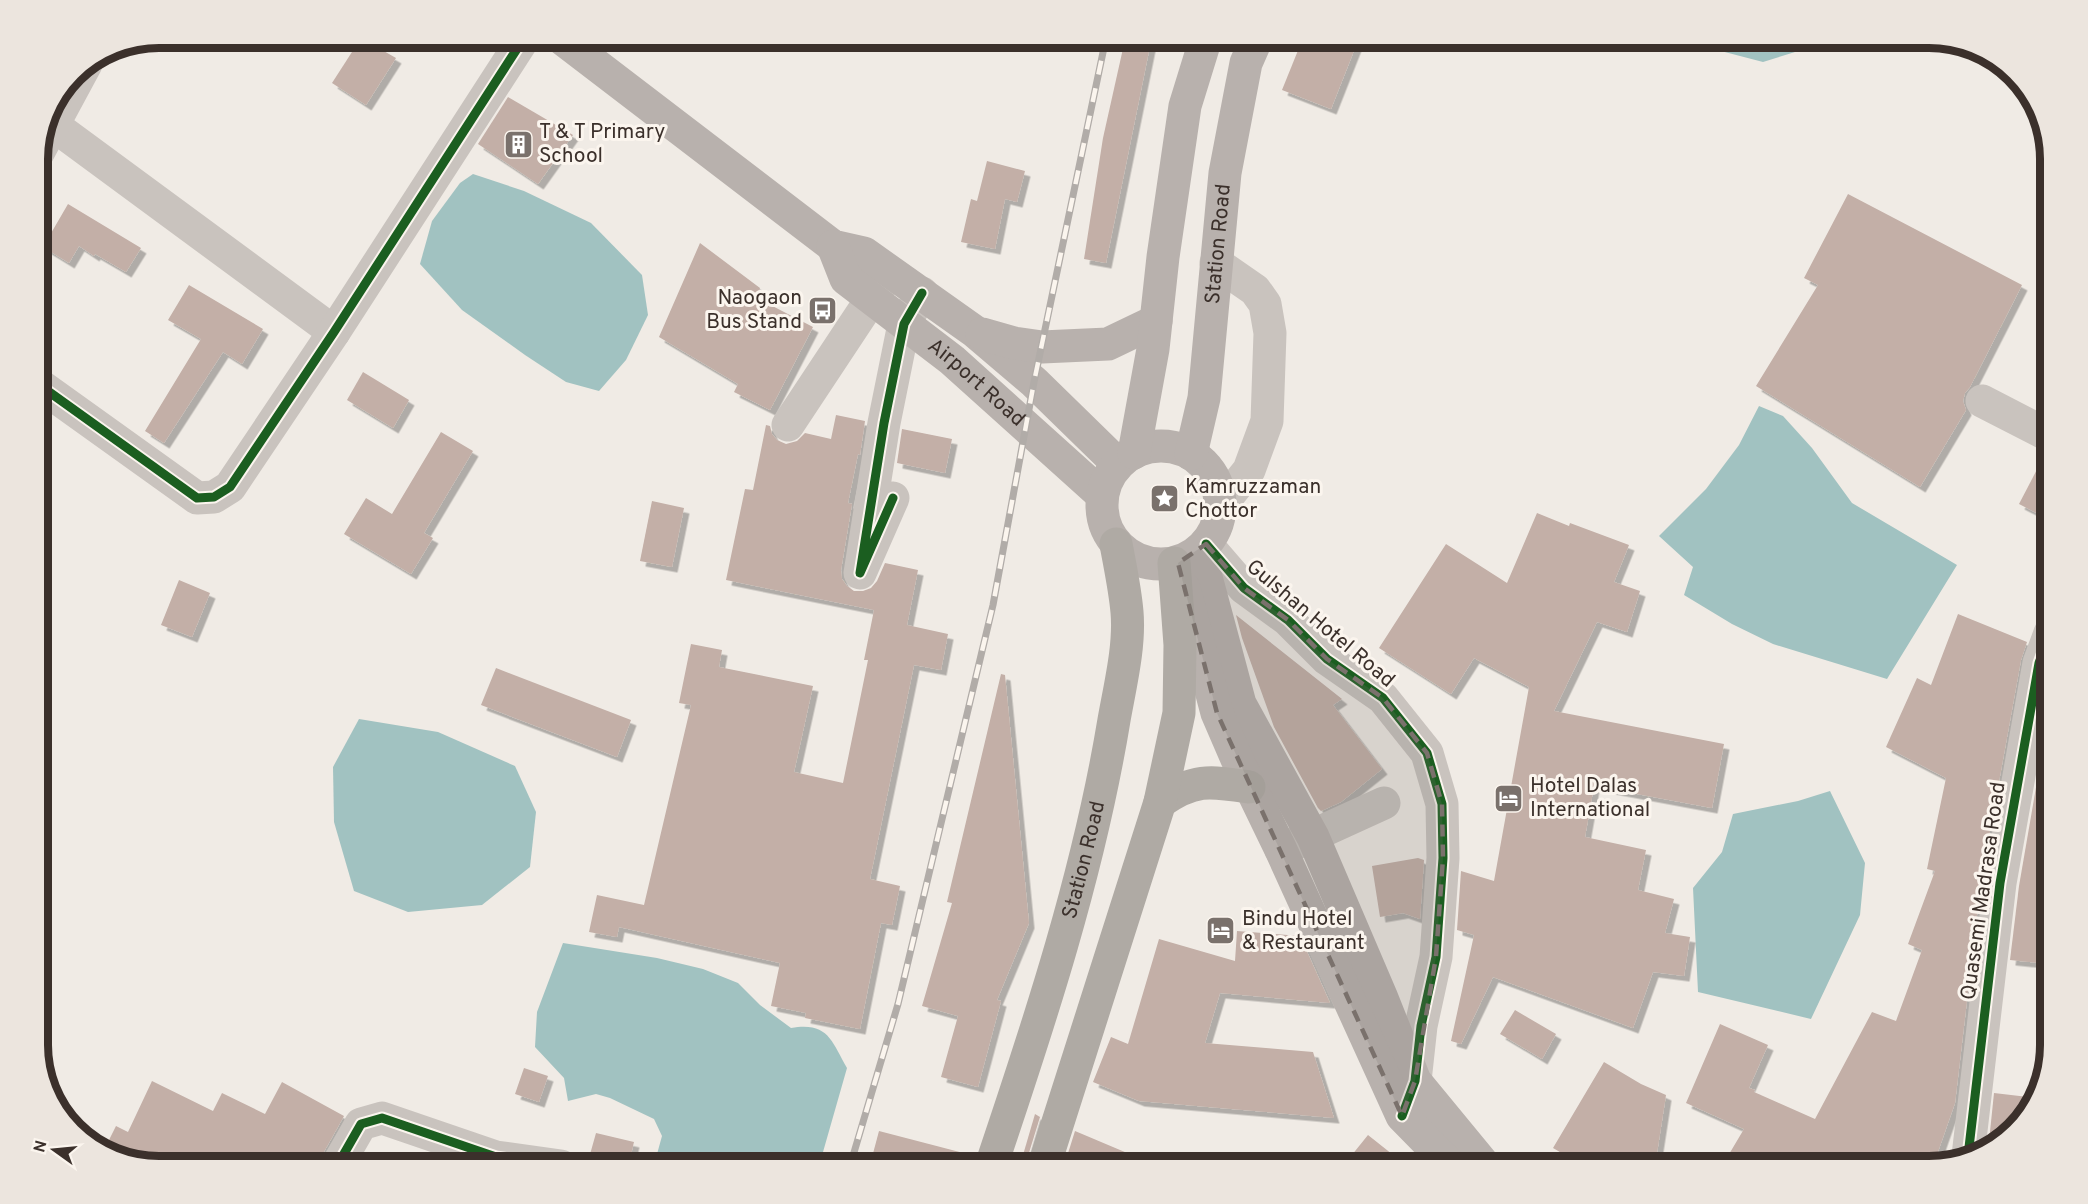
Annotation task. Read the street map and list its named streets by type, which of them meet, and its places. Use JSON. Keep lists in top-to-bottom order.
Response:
{
  "streets": {
    "highway": ["Station Road"],
    "main road": ["Airport Road"],
    "street": ["Gulshan Hotel Road", "Quasemi Madrasa Road"]
  },
  "crossings": [
    ["Station Road", "Airport Road"],
    ["Station Road", "Gulshan Hotel Road"],
    ["Airport Road", "Gulshan Hotel Road"]
  ],
  "places": {
    "building": ["T & T Primary School"],
    "bus stop": ["Naogaon Bus Stand"],
    "place": ["Kamruzzaman Chottor"],
    "hotel": ["Hotel Dalas International", "Bindu Hotel & Restaurant"]
  },
  "north": "left"
}
